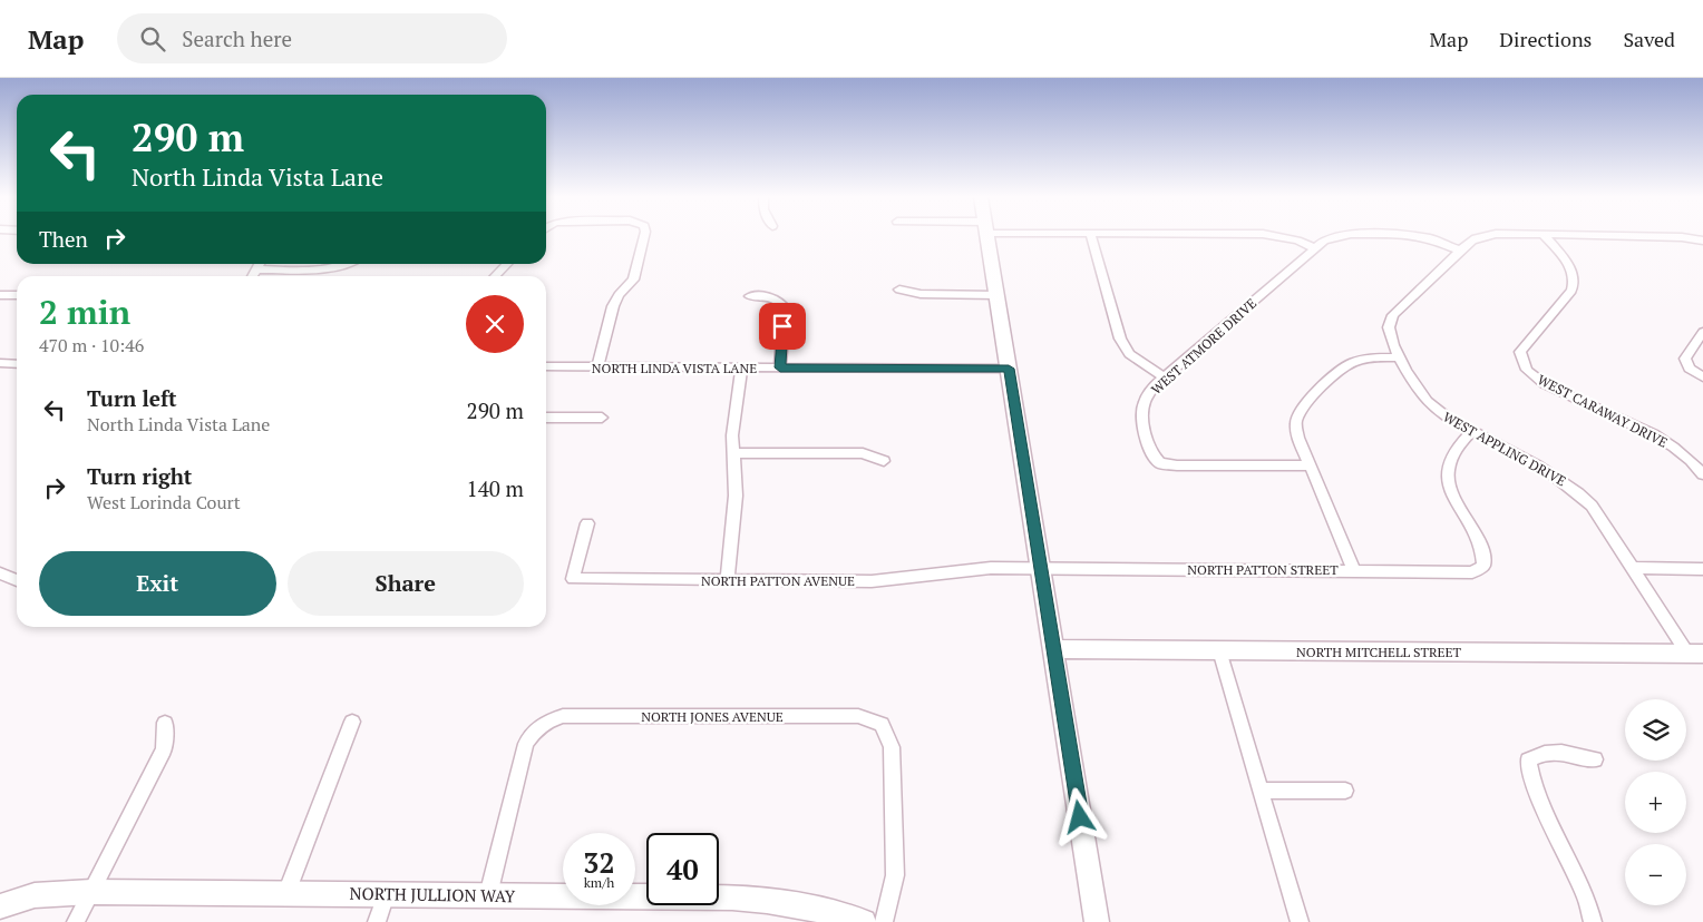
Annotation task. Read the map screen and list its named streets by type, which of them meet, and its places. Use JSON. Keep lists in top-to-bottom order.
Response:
{
  "streets": {
    "street": [
      "WEST ATMORE DRIVE",
      "NORTH LINDA VISTA LANE",
      "WEST CARAWAY DRIVE",
      "WEST APPLING DRIVE",
      "NORTH PATTON STREET",
      "NORTH PATTON AVENUE",
      "NORTH MITCHELL STREET",
      "NORTH JONES AVENUE",
      "NORTH JULLION WAY"
    ]
  },
  "crossings": [
    ["WEST ATMORE DRIVE", "WEST APPLING DRIVE"],
    ["WEST APPLING DRIVE", "NORTH PATTON STREET"],
    ["WEST APPLING DRIVE", "NORTH MITCHELL STREET"],
    ["NORTH PATTON STREET", "NORTH PATTON AVENUE"],
    ["NORTH JONES AVENUE", "NORTH JULLION WAY"]
  ],
  "page": {
    "header": "Map",
    "search": "Search here",
    "nav": ["Map", "Directions", "Saved"],
    "turn": ["290 m", "North Linda Vista Lane"],
    "then": "Then",
    "heading": ["2 min", "470 m · 10:46"],
    "list": [
      {
        "name": "Turn left",
        "note": "North Linda Vista Lane",
        "value": "290 m"
      },
      {
        "name": "Turn right",
        "note": "West Lorinda Court",
        "value": "140 m"
      }
    ],
    "buttons": ["Exit", "Share"],
    "map_buttons": ["+", "−"],
    "speed": "32 km/h",
    "limit": "40"
  }
}
